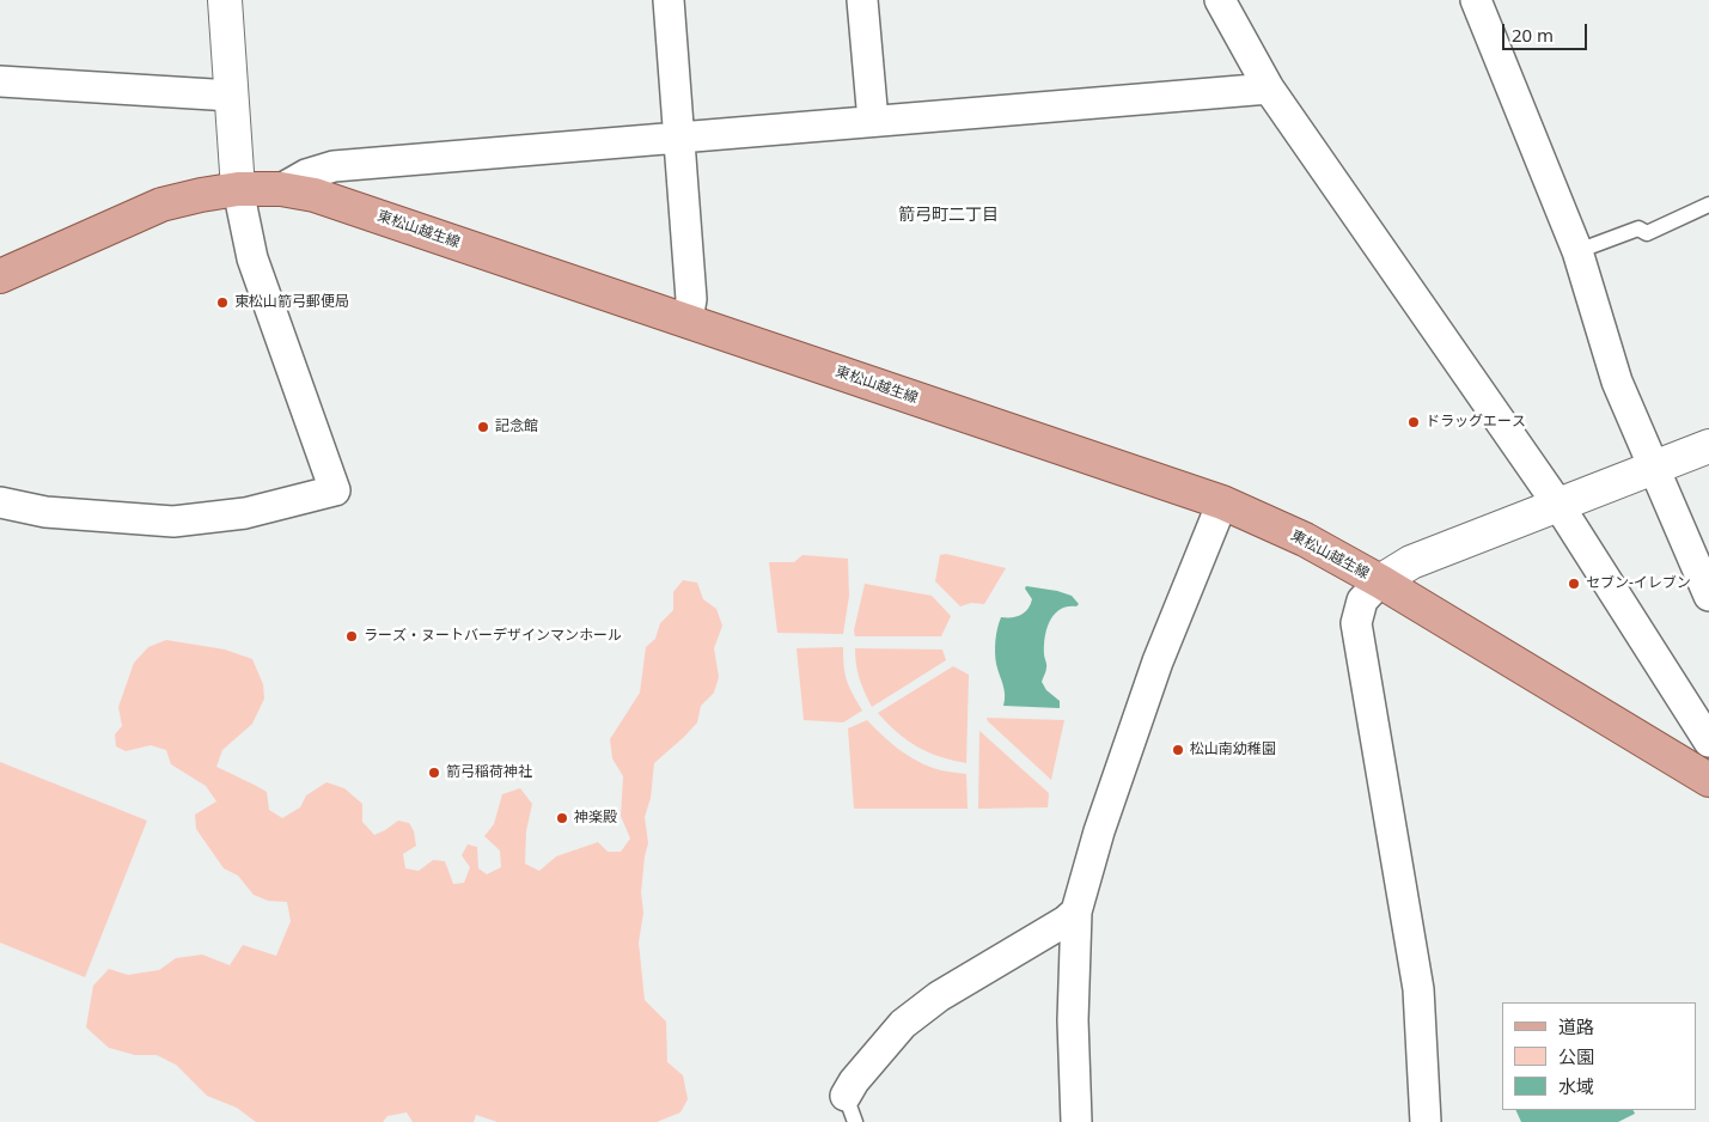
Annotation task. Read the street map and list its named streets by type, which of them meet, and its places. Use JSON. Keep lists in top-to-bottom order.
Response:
{
  "streets": {
    "main road": ["東松山越生線"]
  },
  "districts": ["箭弓町二丁目"],
  "places": [
    "東松山箭弓郵便局",
    "ドラッグエース",
    "記念館",
    "セブン-イレブン",
    "ラーズ・ヌートバーデザインマンホール",
    "松山南幼稚園",
    "箭弓稲荷神社",
    "神楽殿"
  ],
  "legend": ["道路", "公園", "水域"],
  "scale_bar": "20 m"
}
